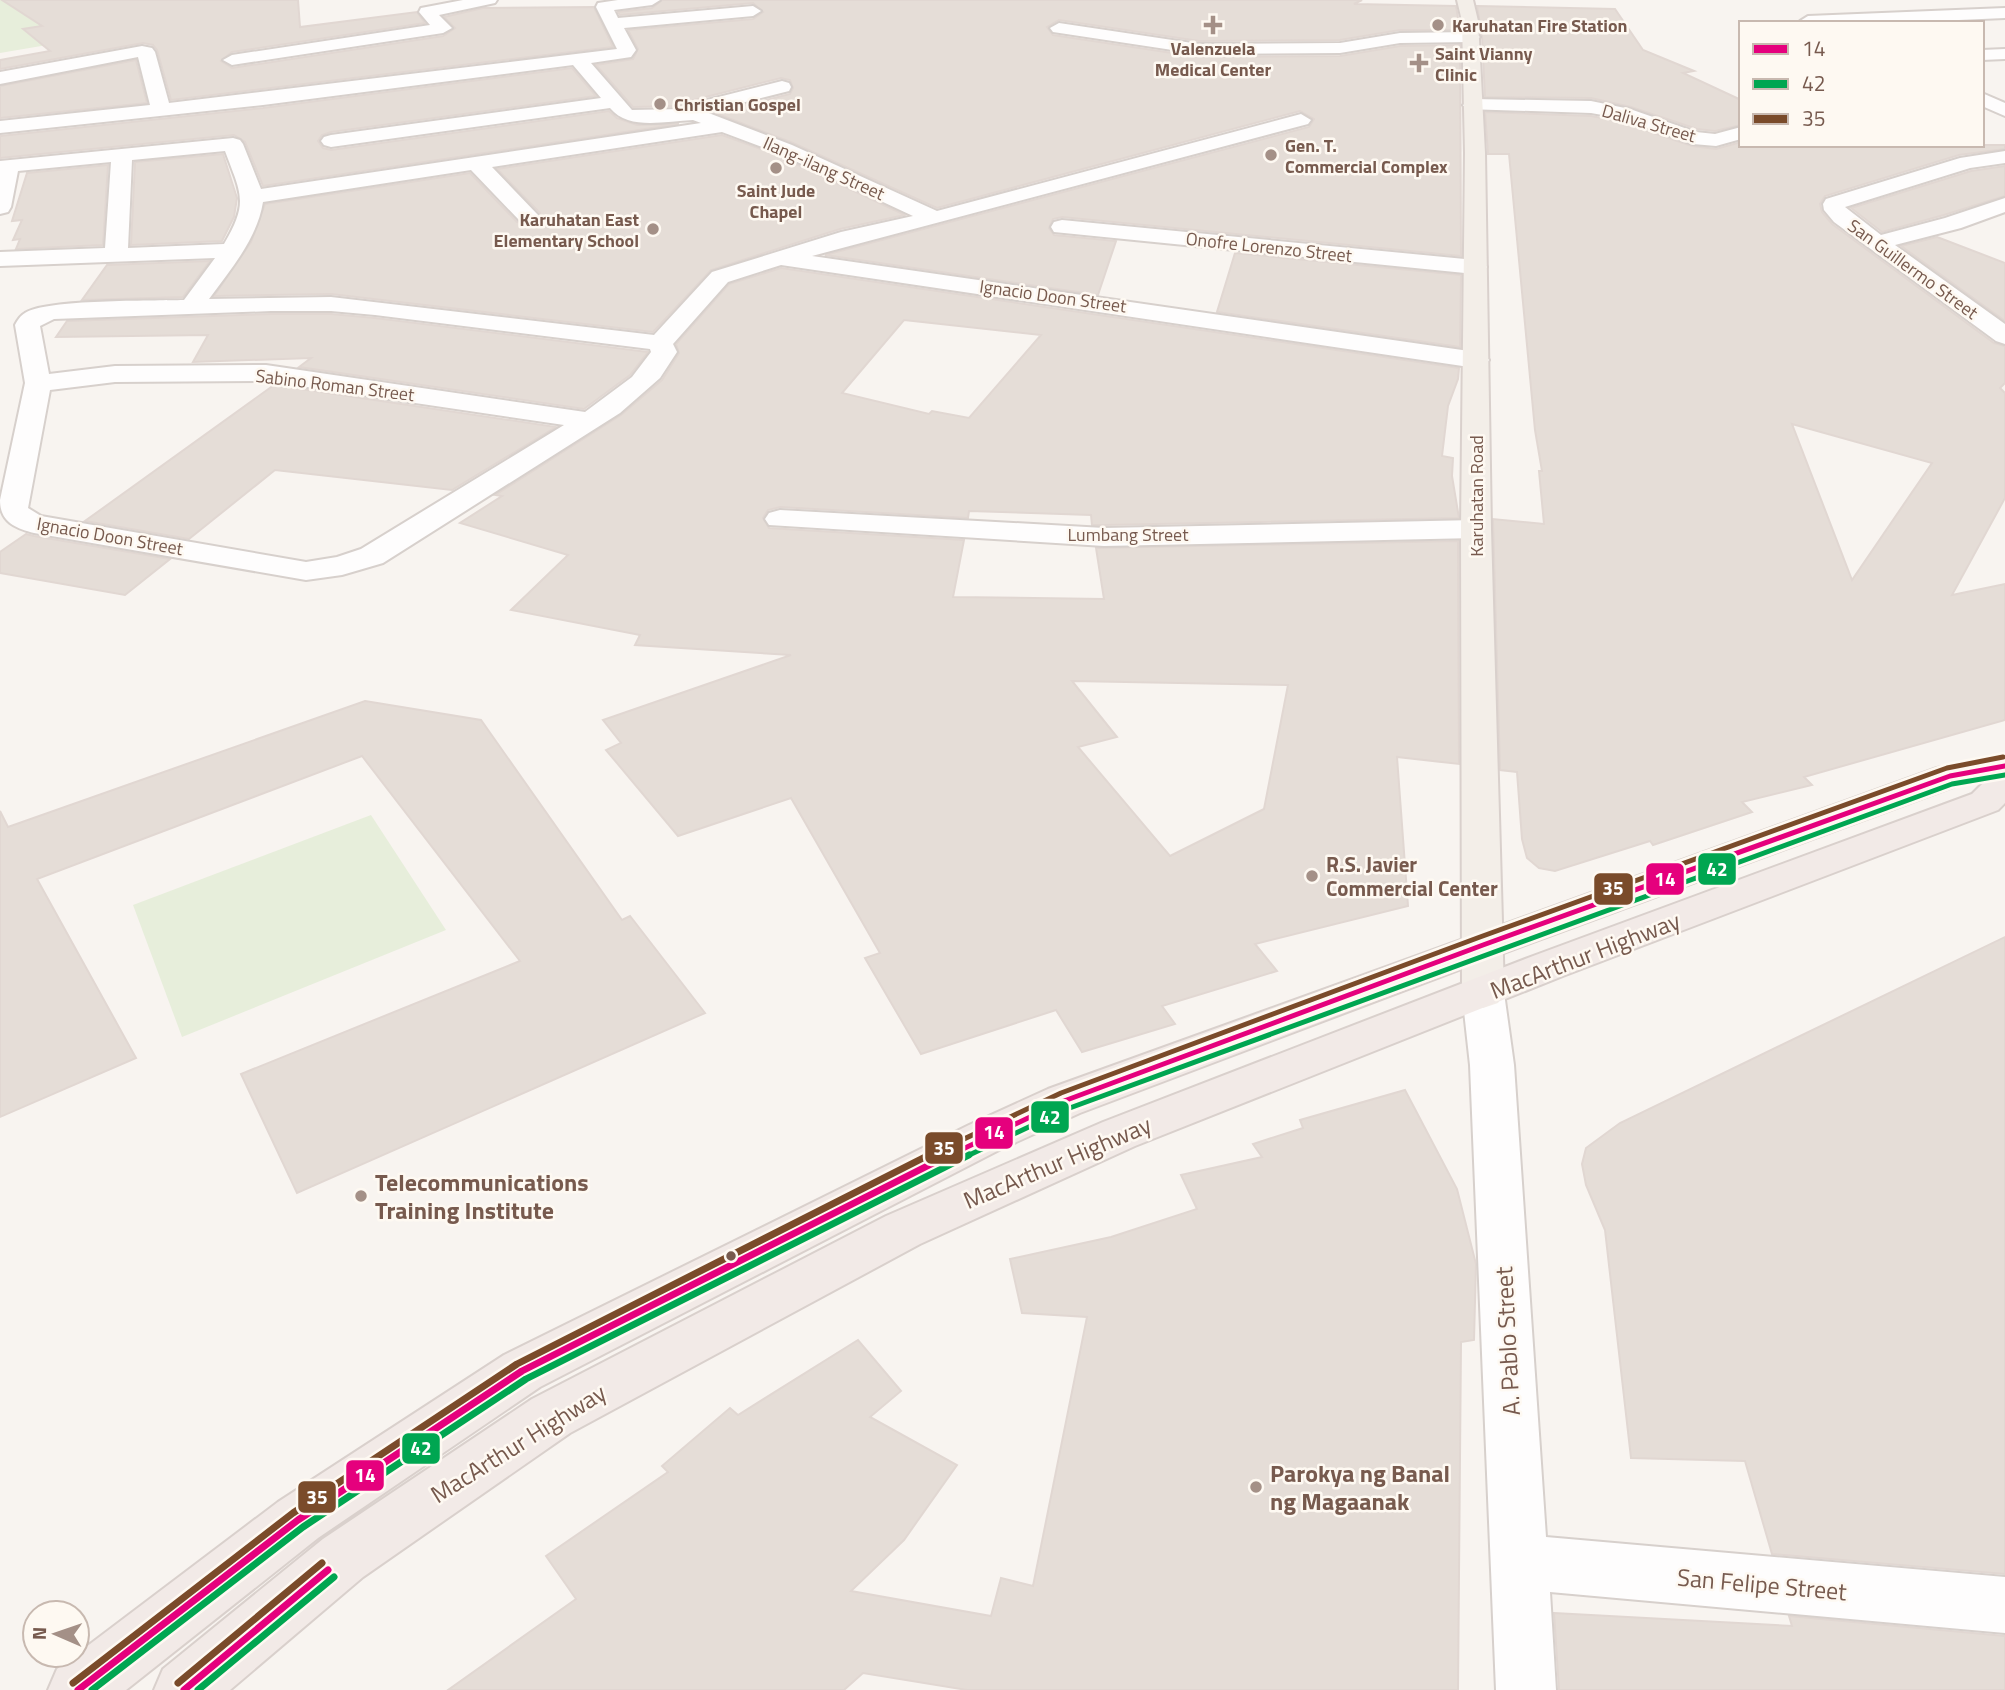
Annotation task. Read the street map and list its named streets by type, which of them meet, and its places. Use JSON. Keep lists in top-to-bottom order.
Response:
{
  "streets": {
    "highway": ["MacArthur Highway"],
    "main road": ["Karuhatan Road"],
    "street": [
      "Daliva Street",
      "Ilang-ilang Street",
      "Onofre Lorenzo Street",
      "San Guillermo Street",
      "Ignacio Doon Street",
      "Sabino Roman Street",
      "Lumbang Street",
      "A. Pablo Street",
      "San Felipe Street"
    ]
  },
  "crossings": [
    ["Daliva Street", "Karuhatan Road"],
    ["Ilang-ilang Street", "Ignacio Doon Street"],
    ["Onofre Lorenzo Street", "Karuhatan Road"],
    ["Ignacio Doon Street", "Sabino Roman Street"],
    ["Ignacio Doon Street", "Karuhatan Road"],
    ["Karuhatan Road", "Lumbang Street"],
    ["Karuhatan Road", "MacArthur Highway"],
    ["Karuhatan Road", "A. Pablo Street"],
    ["MacArthur Highway", "A. Pablo Street"],
    ["A. Pablo Street", "San Felipe Street"]
  ],
  "places": {
    "health": ["Valenzuela Medical Center", "Saint Vianny Clinic"],
    "other": [
      "Karuhatan Fire Station",
      "Christian Gospel",
      "Gen. T. Commercial Complex",
      "Saint Jude Chapel",
      "Karuhatan East Elementary School",
      "R.S. Javier Commercial Center",
      "Telecommunications Training Institute",
      "Parokya ng Banal ng Magaanak"
    ]
  },
  "lines": ["transit line 35", "transit line 14", "transit line 42"],
  "legend": ["14", "42", "35"],
  "north": "left"
}
